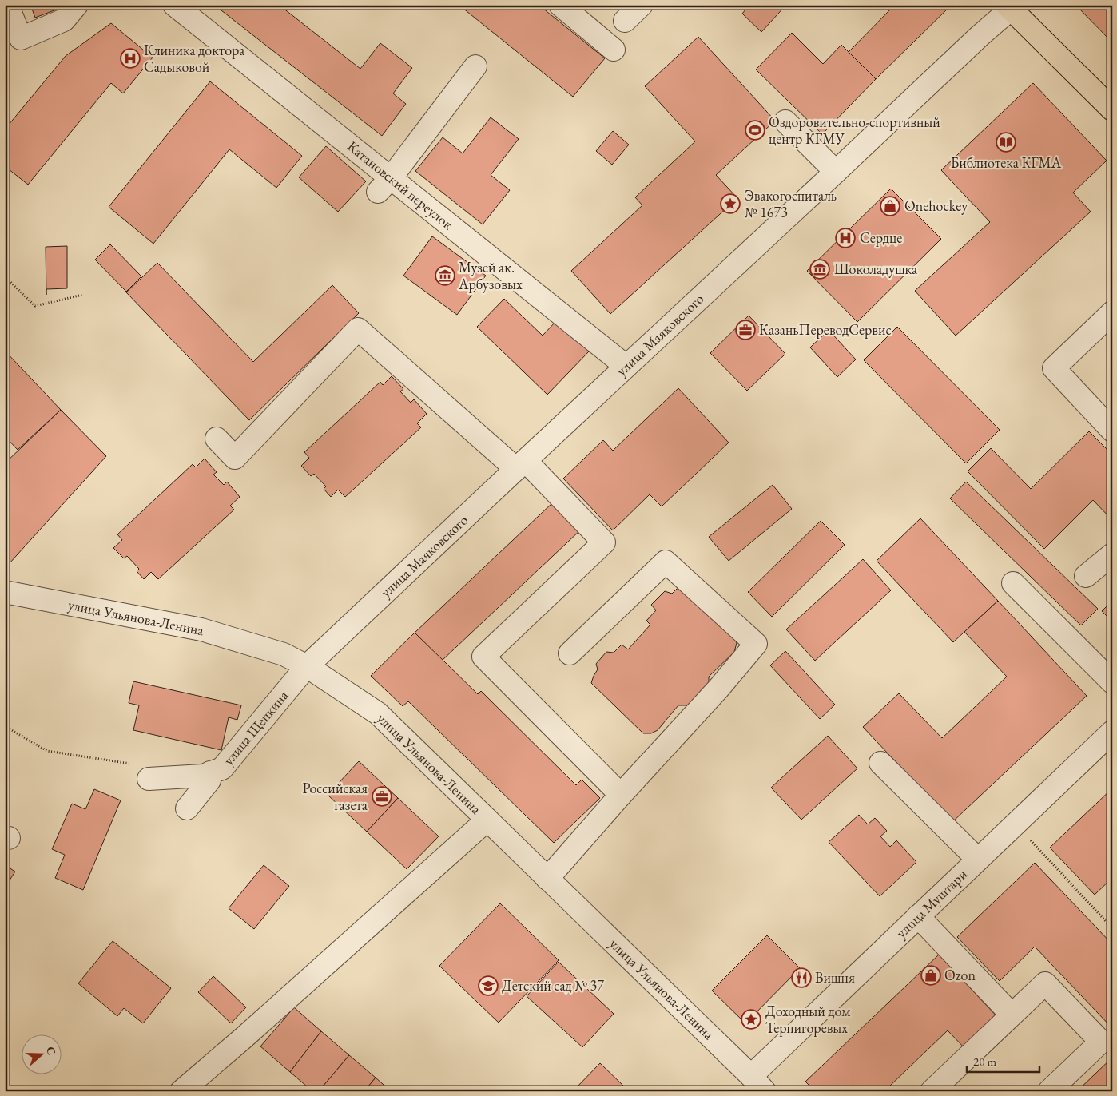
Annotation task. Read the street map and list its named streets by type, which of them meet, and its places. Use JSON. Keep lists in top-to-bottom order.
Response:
{
  "streets": {
    "street": [
      "Катановский переулок",
      "улица Маяковского",
      "улица Ульянова-Ленина",
      "улица Щепкина",
      "улица Муштари"
    ]
  },
  "crossings": [
    ["Катановский переулок", "улица Маяковского"],
    ["улица Маяковского", "улица Ульянова-Ленина"],
    ["улица Маяковского", "улица Щепкина"],
    ["улица Ульянова-Ленина", "улица Щепкина"],
    ["улица Ульянова-Ленина", "улица Муштари"]
  ],
  "places": {
    "hospital": ["Клиника доктора Садыковой", "Сердце"],
    "sports": ["Оздоровительно-спортивный центр КГМУ"],
    "library": ["Библиотека КГМА"],
    "place": ["Эвакогоспиталь № 1673", "Доходный дом Терпигоревых"],
    "shop": ["Onehockey", "Ozon"],
    "museum": ["Шоколадушка", "Музей ак. Арбузовых"],
    "office": ["КазаньПереводСервис", "Российская газета"],
    "restaurant": ["Вишня"],
    "school or university": ["Детский сад № 37"]
  },
  "scale_bar": "20 m",
  "north": "right"
}
